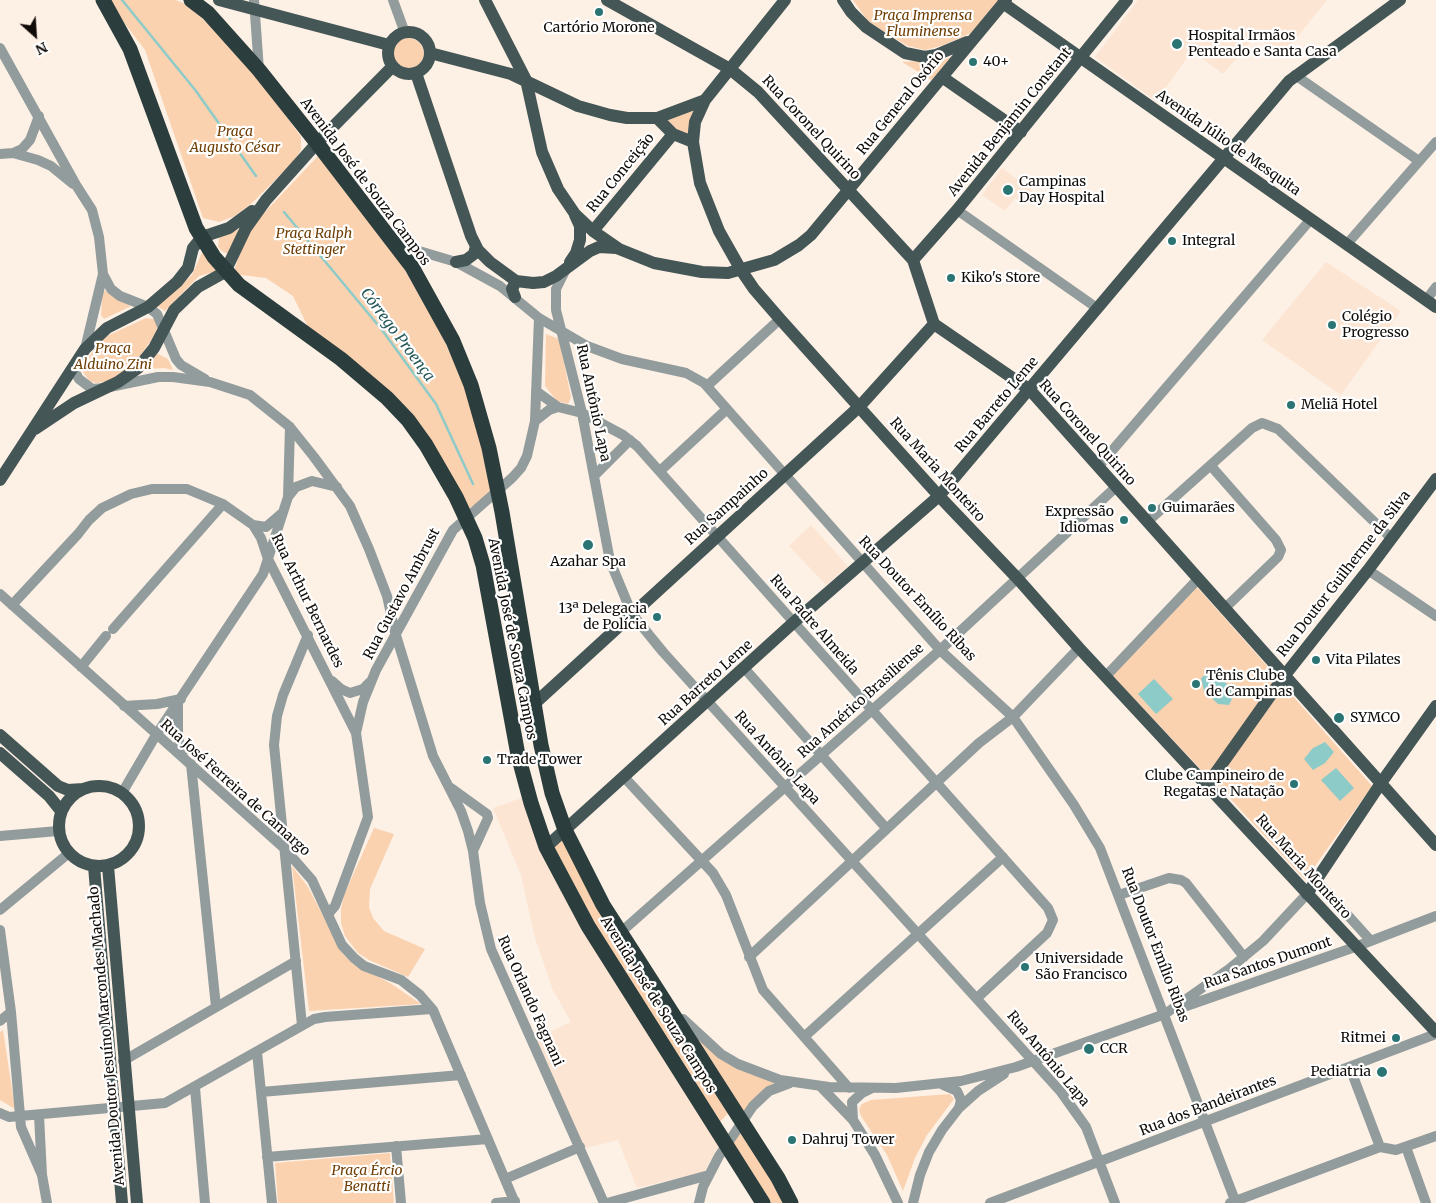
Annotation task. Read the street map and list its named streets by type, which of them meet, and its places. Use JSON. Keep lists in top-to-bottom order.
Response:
{
  "streets": {
    "highway": ["Avenida José de Souza Campos"],
    "main road": [
      "Rua General Osório",
      "Avenida Benjamin Constant",
      "Rua Coronel Quirino",
      "Avenida Júlio de Mesquita",
      "Rua Conceição",
      "Rua Barreto Leme",
      "Rua Maria Monteiro",
      "Rua Sampainho",
      "Rua Doutor Guilherme da Silva",
      "Avenida Doutor Jesuíno Marcondes Machado"
    ],
    "street": [
      "Rua Antônio Lapa",
      "Rua Gustavo Ambrust",
      "Rua Doutor Emílio Ribas",
      "Rua Arthur Bernardes",
      "Rua Padre Almeida",
      "Rua Américo Brasiliense",
      "Rua José Ferreira de Camargo",
      "Rua Santos Dumont",
      "Rua Orlando Fagnani",
      "Rua dos Bandeirantes"
    ]
  },
  "crossings": [
    ["Rua General Osório", "Rua Coronel Quirino"],
    ["Rua General Osório", "Avenida Júlio de Mesquita"],
    ["Rua General Osório", "Rua Conceição"],
    ["Rua General Osório", "Rua Maria Monteiro"],
    ["Avenida Benjamin Constant", "Rua Coronel Quirino"],
    ["Avenida Benjamin Constant", "Avenida Júlio de Mesquita"],
    ["Rua Coronel Quirino", "Rua Barreto Leme"],
    ["Rua Coronel Quirino", "Rua Sampainho"],
    ["Rua Coronel Quirino", "Rua Doutor Guilherme da Silva"],
    ["Rua Coronel Quirino", "Rua Américo Brasiliense"],
    ["Avenida Júlio de Mesquita", "Rua Barreto Leme"],
    ["Rua Conceição", "Rua Antônio Lapa"],
    ["Avenida José de Souza Campos", "Rua Barreto Leme"],
    ["Avenida José de Souza Campos", "Rua Sampainho"],
    ["Avenida José de Souza Campos", "Rua Gustavo Ambrust"],
    ["Avenida José de Souza Campos", "Rua Doutor Emílio Ribas"],
    ["Avenida José de Souza Campos", "Rua Américo Brasiliense"],
    ["Rua Antônio Lapa", "Rua Barreto Leme"],
    ["Rua Antônio Lapa", "Rua Sampainho"],
    ["Rua Antônio Lapa", "Rua Doutor Emílio Ribas"],
    ["Rua Antônio Lapa", "Rua Padre Almeida"],
    ["Rua Antônio Lapa", "Rua Américo Brasiliense"],
    ["Rua Antônio Lapa", "Rua Santos Dumont"],
    ["Rua Antônio Lapa", "Rua dos Bandeirantes"],
    ["Rua Barreto Leme", "Rua Maria Monteiro"],
    ["Rua Barreto Leme", "Rua Doutor Emílio Ribas"],
    ["Rua Barreto Leme", "Rua Padre Almeida"],
    ["Rua Maria Monteiro", "Rua Sampainho"],
    ["Rua Maria Monteiro", "Rua Doutor Guilherme da Silva"],
    ["Rua Maria Monteiro", "Rua Américo Brasiliense"],
    ["Rua Maria Monteiro", "Rua Santos Dumont"],
    ["Rua Maria Monteiro", "Rua dos Bandeirantes"],
    ["Rua Sampainho", "Rua Doutor Emílio Ribas"],
    ["Rua Sampainho", "Rua Padre Almeida"],
    ["Rua Gustavo Ambrust", "Rua Doutor Emílio Ribas"],
    ["Rua Gustavo Ambrust", "Rua Arthur Bernardes"],
    ["Rua Gustavo Ambrust", "Rua Orlando Fagnani"],
    ["Rua Doutor Emílio Ribas", "Rua Américo Brasiliense"],
    ["Rua Doutor Emílio Ribas", "Rua Santos Dumont"],
    ["Rua Doutor Emílio Ribas", "Rua dos Bandeirantes"],
    ["Rua Arthur Bernardes", "Rua José Ferreira de Camargo"],
    ["Rua Padre Almeida", "Rua Américo Brasiliense"]
  ],
  "water": ["Córrego Proença"],
  "parks": [
    "Praça Imprensa Fluminense",
    "Praça Augusto César",
    "Praça Ralph Stettinger",
    "Praça Alduino Zini",
    "Praça Ércio Benatti"
  ],
  "places": [
    "Cartório Morone",
    "Hospital Irmãos Penteado e Santa Casa",
    "40+",
    "Campinas Day Hospital",
    "Integral",
    "Kiko's Store",
    "Colégio Progresso",
    "Meliã Hotel",
    "Guimarães",
    "Expressão Idiomas",
    "Azahar Spa",
    "13ª Delegacia de Polícia",
    "Vita Pilates",
    "Tênis Clube de Campinas",
    "SYMCO",
    "Trade Tower",
    "Clube Campineiro de Regatas e Natação",
    "Universidade São Francisco",
    "Ritmei",
    "CCR",
    "Pediatria",
    "Dahruj Tower"
  ],
  "north": "bottom right"
}
